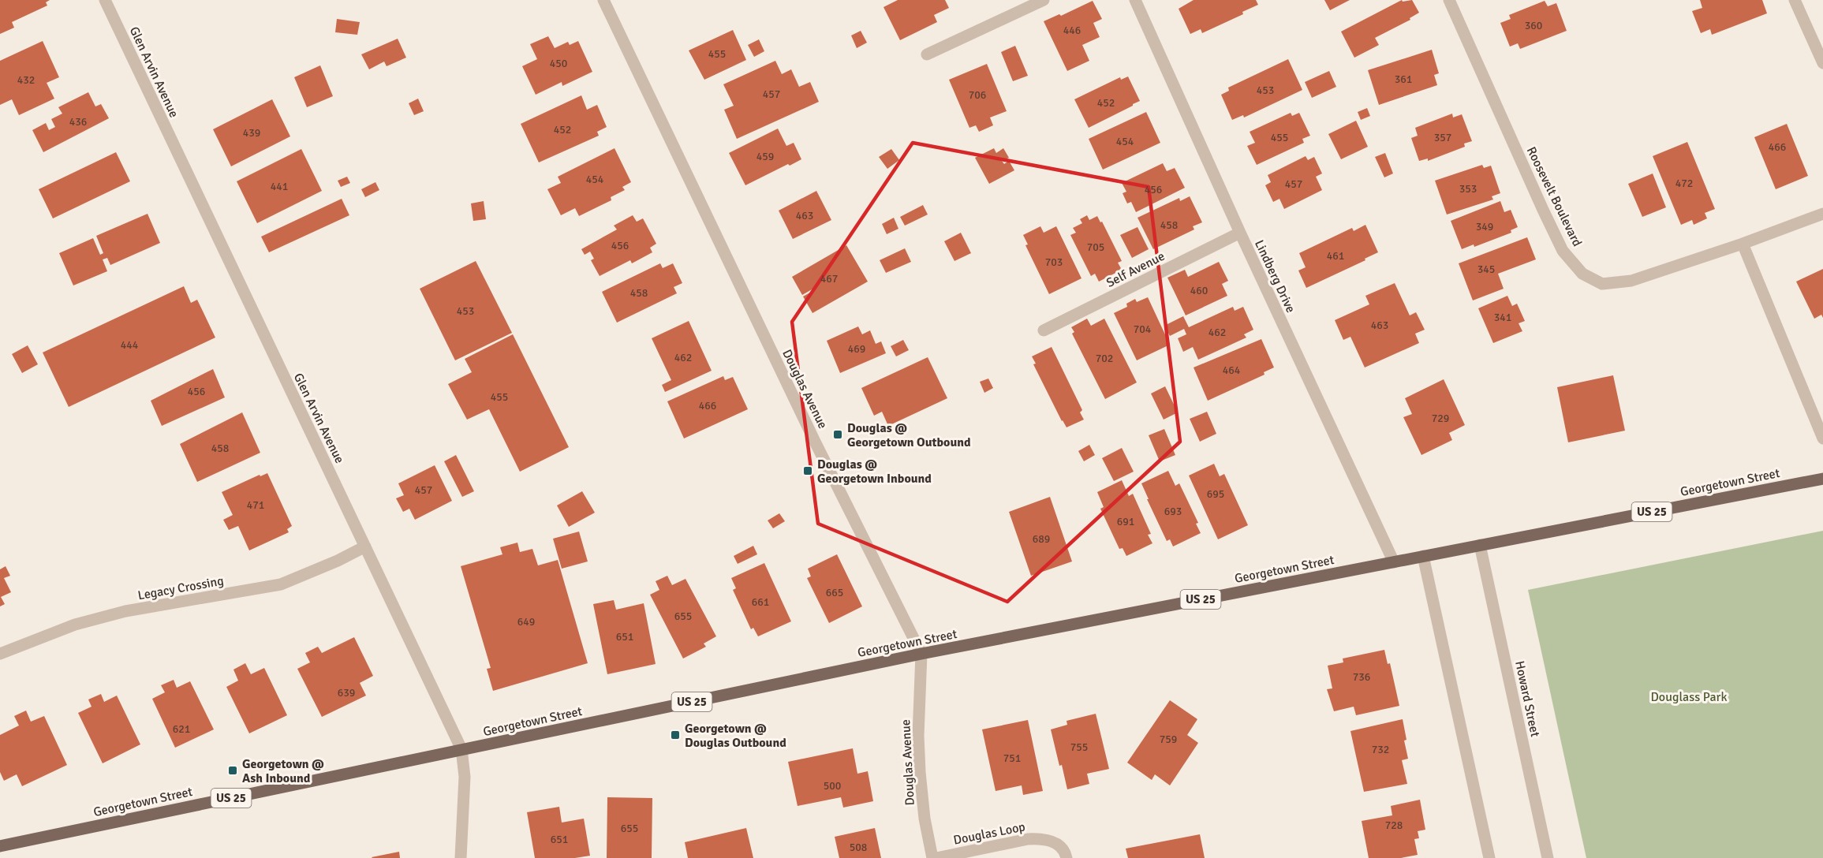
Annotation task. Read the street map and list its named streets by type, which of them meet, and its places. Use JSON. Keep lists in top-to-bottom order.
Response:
{
  "streets": {
    "main road": ["Georgetown Street", "US 25"],
    "street": [
      "Glen Arvin Avenue",
      "Roosevelt Boulevard",
      "Self Avenue",
      "Lindberg Drive",
      "Douglas Avenue",
      "Legacy Crossing",
      "Howard Street",
      "Douglas Loop"
    ]
  },
  "crossings": [
    ["Glen Arvin Avenue", "Georgetown Street"],
    ["Glen Arvin Avenue", "Legacy Crossing"],
    ["Self Avenue", "Lindberg Drive"],
    ["Lindberg Drive", "Georgetown Street"],
    ["Douglas Avenue", "Georgetown Street"],
    ["Georgetown Street", "Howard Street"]
  ],
  "parks": ["Douglass Park"],
  "places": {
    "transit": [
      "Douglas @ Georgetown Outbound",
      "Douglas @ Georgetown Inbound",
      "Georgetown @ Douglas Outbound",
      "Georgetown @ Ash Inbound"
    ]
  },
  "house_numbers": [
    "360",
    "446",
    "455",
    "450",
    "361",
    "432",
    "453",
    "457",
    "706",
    "452",
    "436",
    "452",
    "439",
    "455",
    "357",
    "454",
    "466",
    "459",
    "454",
    "472",
    "457",
    "441",
    "353",
    "456",
    "463",
    "458",
    "349",
    "456",
    "705",
    "461",
    "703",
    "345",
    "467",
    "460",
    "458",
    "453",
    "341",
    "463",
    "704",
    "462",
    "444",
    "469",
    "462",
    "702",
    "464",
    "456",
    "455",
    "466",
    "729",
    "458",
    "457",
    "695",
    "471",
    "693",
    "691",
    "689",
    "665",
    "661",
    "655",
    "649",
    "651",
    "736",
    "639",
    "621",
    "759",
    "755",
    "732",
    "751",
    "500",
    "728",
    "655",
    "651",
    "508"
  ]
}
